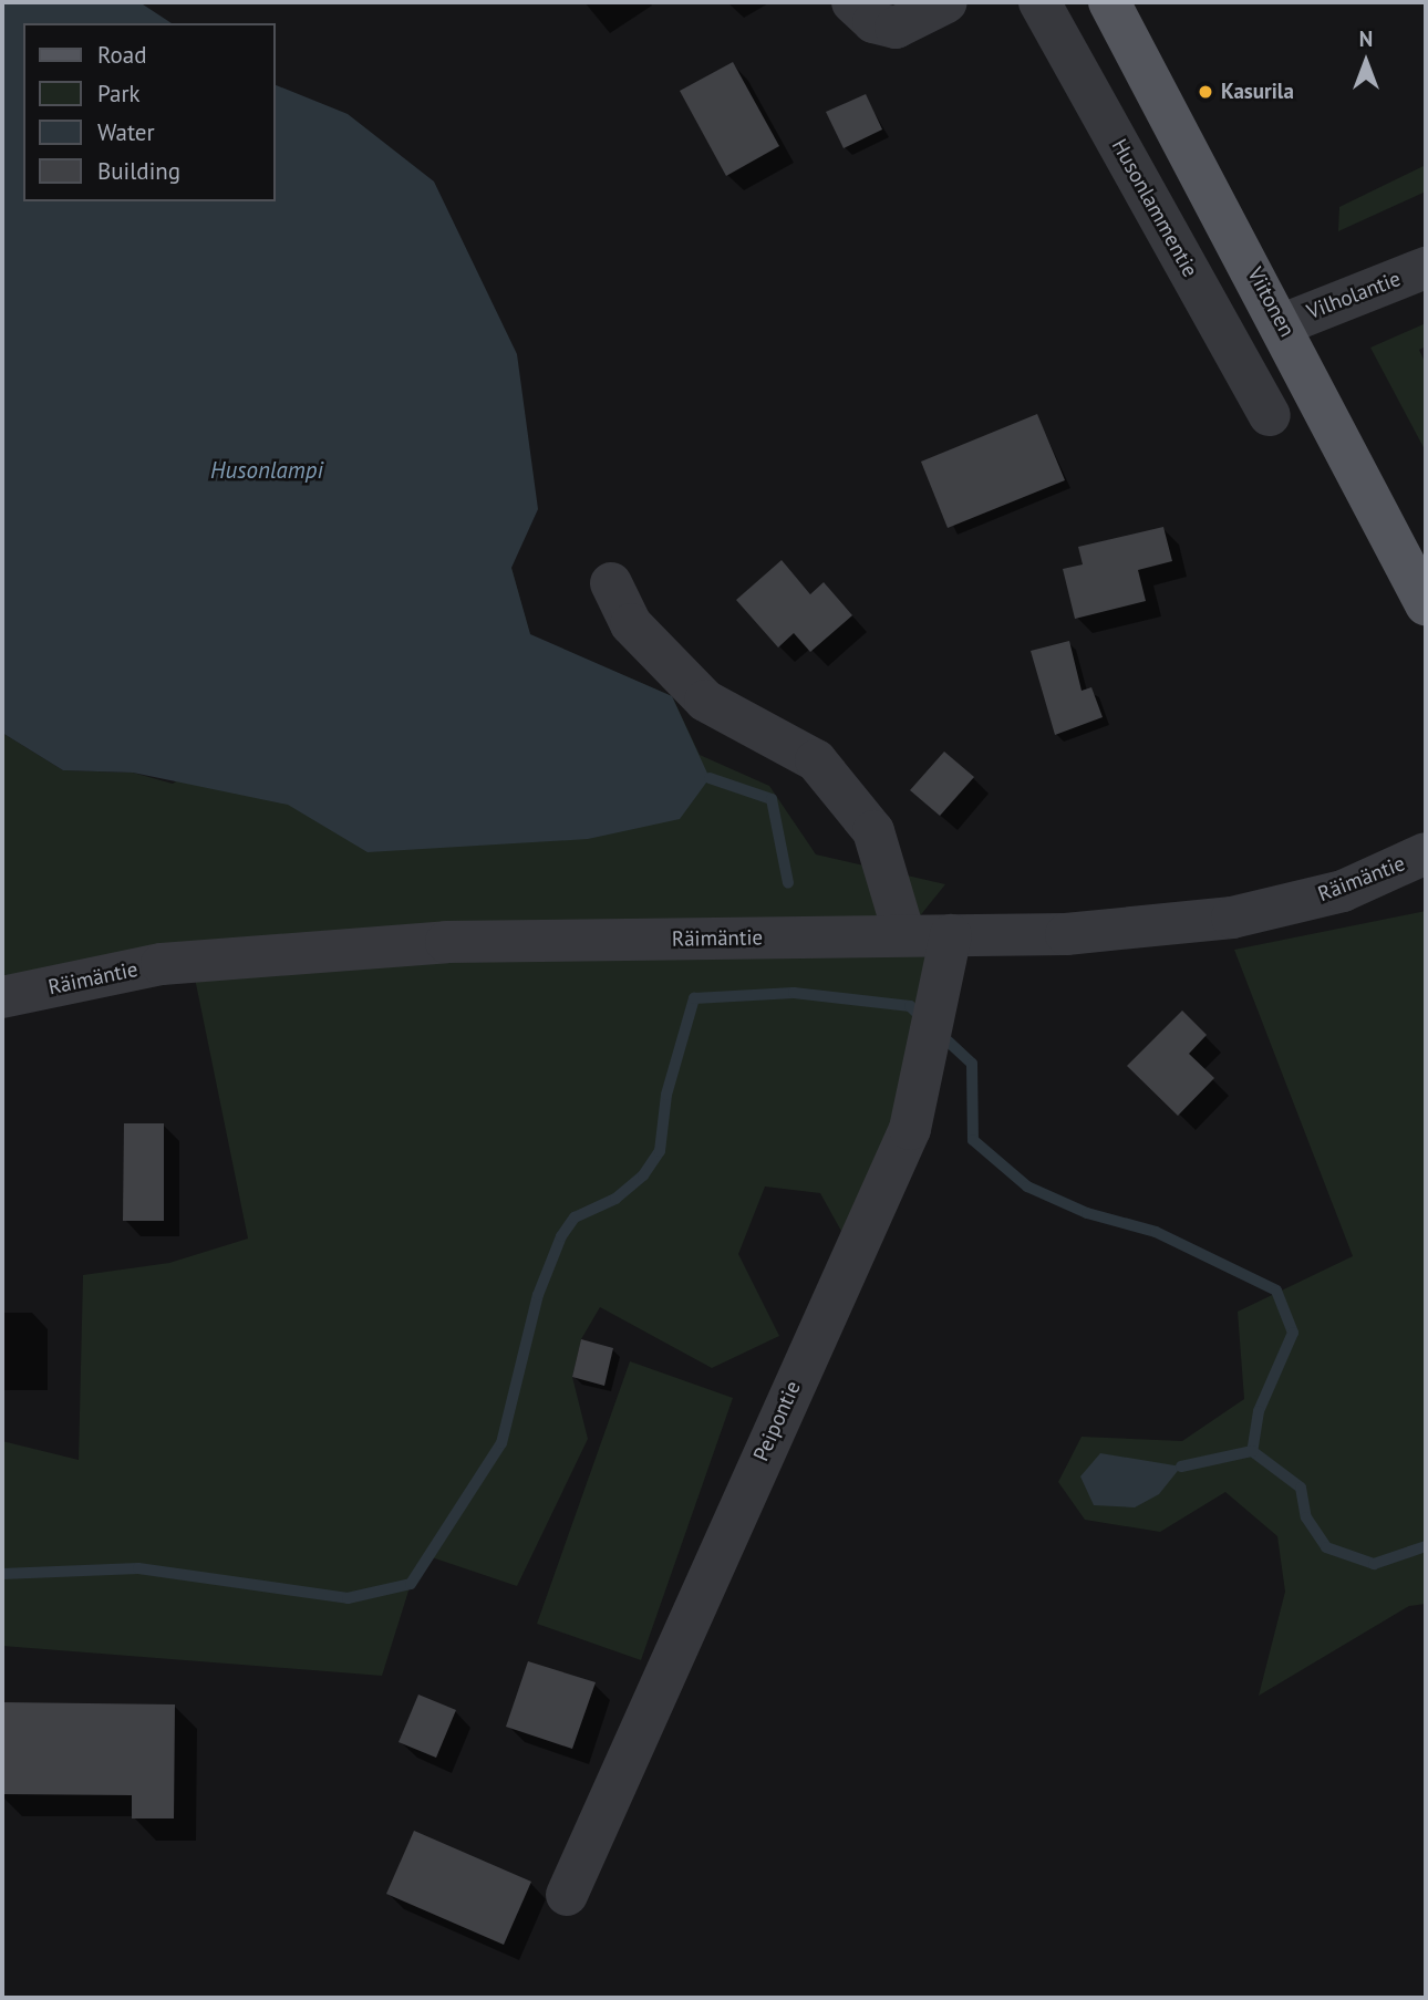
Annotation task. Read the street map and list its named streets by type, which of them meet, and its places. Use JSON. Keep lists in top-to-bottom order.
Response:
{
  "streets": {
    "main road": ["Viitonen"],
    "street": [
      "Husonlammentie",
      "Vilholantie",
      "Räimäntie",
      "Peipontie"
    ]
  },
  "crossings": [
    ["Vilholantie", "Viitonen"],
    ["Räimäntie", "Peipontie"]
  ],
  "water": ["Husonlampi"],
  "places": ["Kasurila"],
  "legend": [
    "Road",
    "Park",
    "Water",
    "Building"
  ],
  "north": "top"
}
